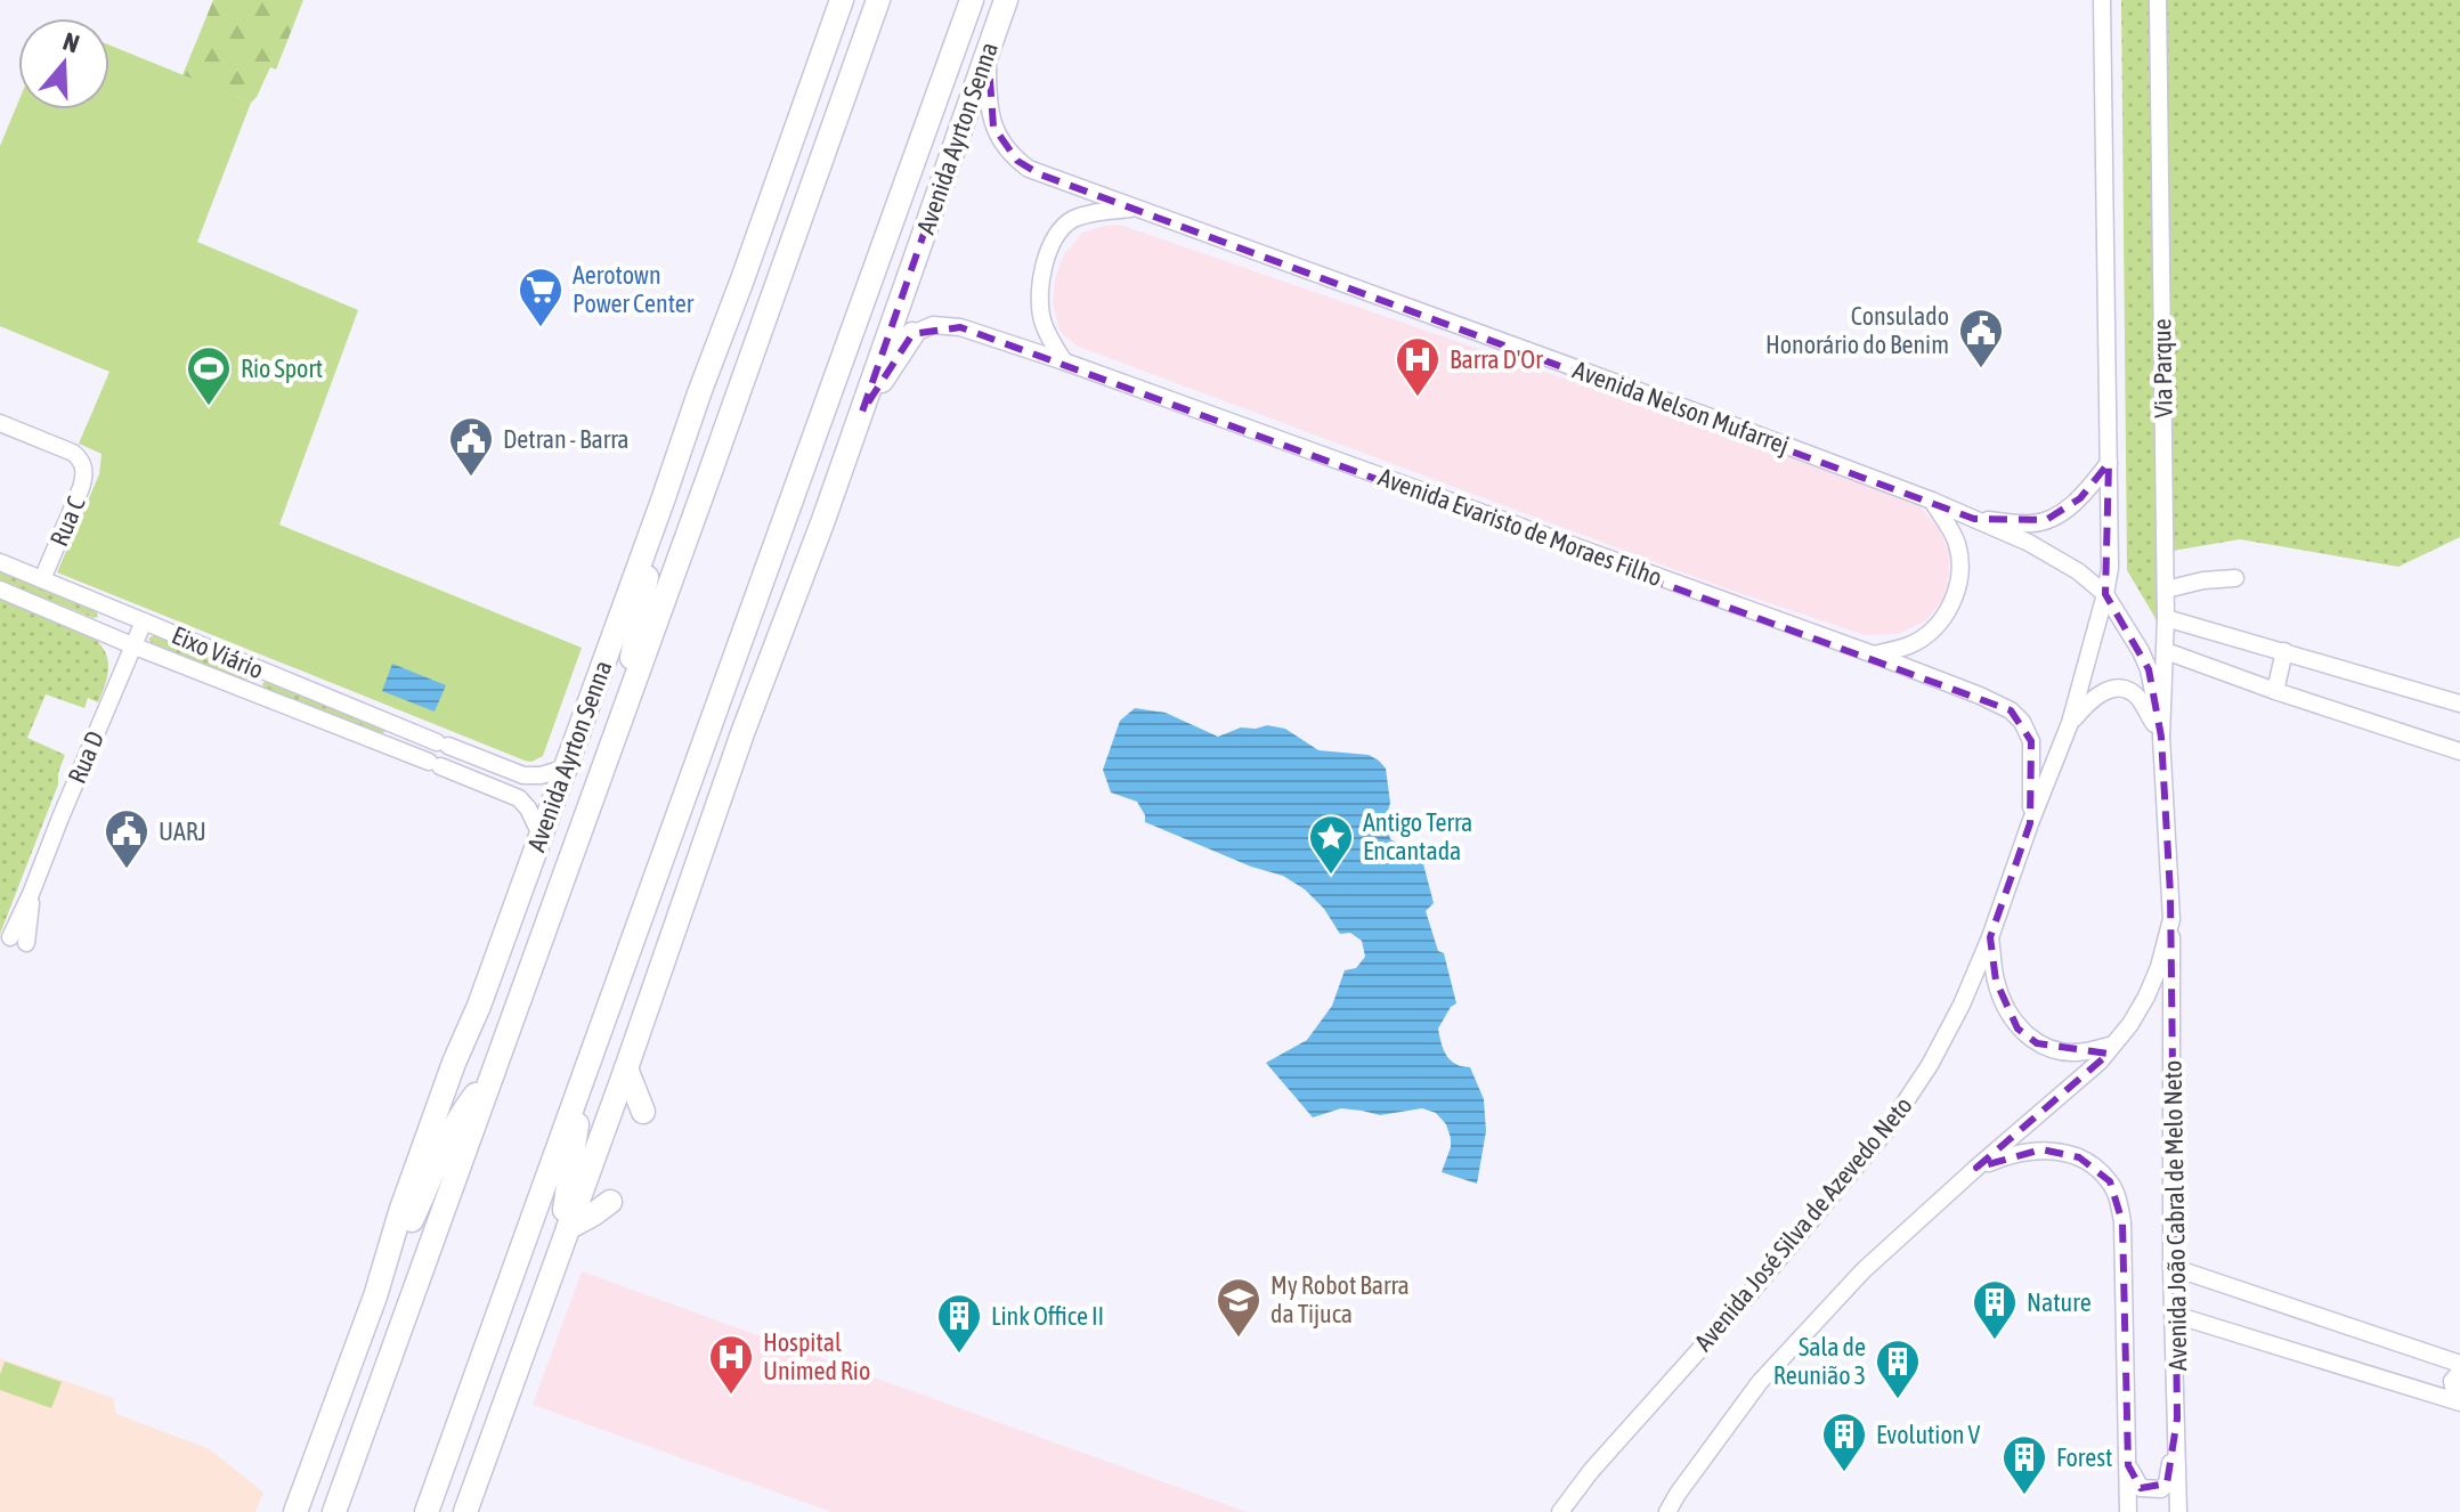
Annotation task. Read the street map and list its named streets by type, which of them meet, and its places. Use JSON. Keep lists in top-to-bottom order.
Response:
{
  "streets": {
    "highway": ["Avenida Ayrton Senna"],
    "street": [
      "Via Parque",
      "Avenida Nelson Mufarrej",
      "Rua C",
      "Avenida Evaristo de Moraes Filho",
      "Eixo Viário",
      "Rua D",
      "Avenida João Cabral de Melo Neto",
      "Avenida José Silva de Azevedo Neto"
    ]
  },
  "crossings": [
    ["Avenida Ayrton Senna", "Avenida Nelson Mufarrej"],
    ["Avenida Ayrton Senna", "Eixo Viário"],
    ["Via Parque", "Avenida Nelson Mufarrej"],
    ["Avenida Nelson Mufarrej", "Avenida José Silva de Azevedo Neto"],
    ["Rua C", "Eixo Viário"],
    ["Avenida Evaristo de Moraes Filho", "Avenida José Silva de Azevedo Neto"],
    ["Eixo Viário", "Rua D"]
  ],
  "places": {
    "supermarket": ["Aerotown Power Center"],
    "public building": ["Consulado Honorário do Benim", "Detran - Barra", "UARJ"],
    "hospital": ["Barra D'Or", "Hospital Unimed Rio"],
    "sports": ["Rio Sport"],
    "place": ["Antigo Terra Encantada"],
    "school or university": ["My Robot Barra da Tijuca"],
    "building": [
      "Nature",
      "Link Office II",
      "Sala de Reunião 3",
      "Evolution V",
      "Forest"
    ]
  },
  "north": "top"
}
